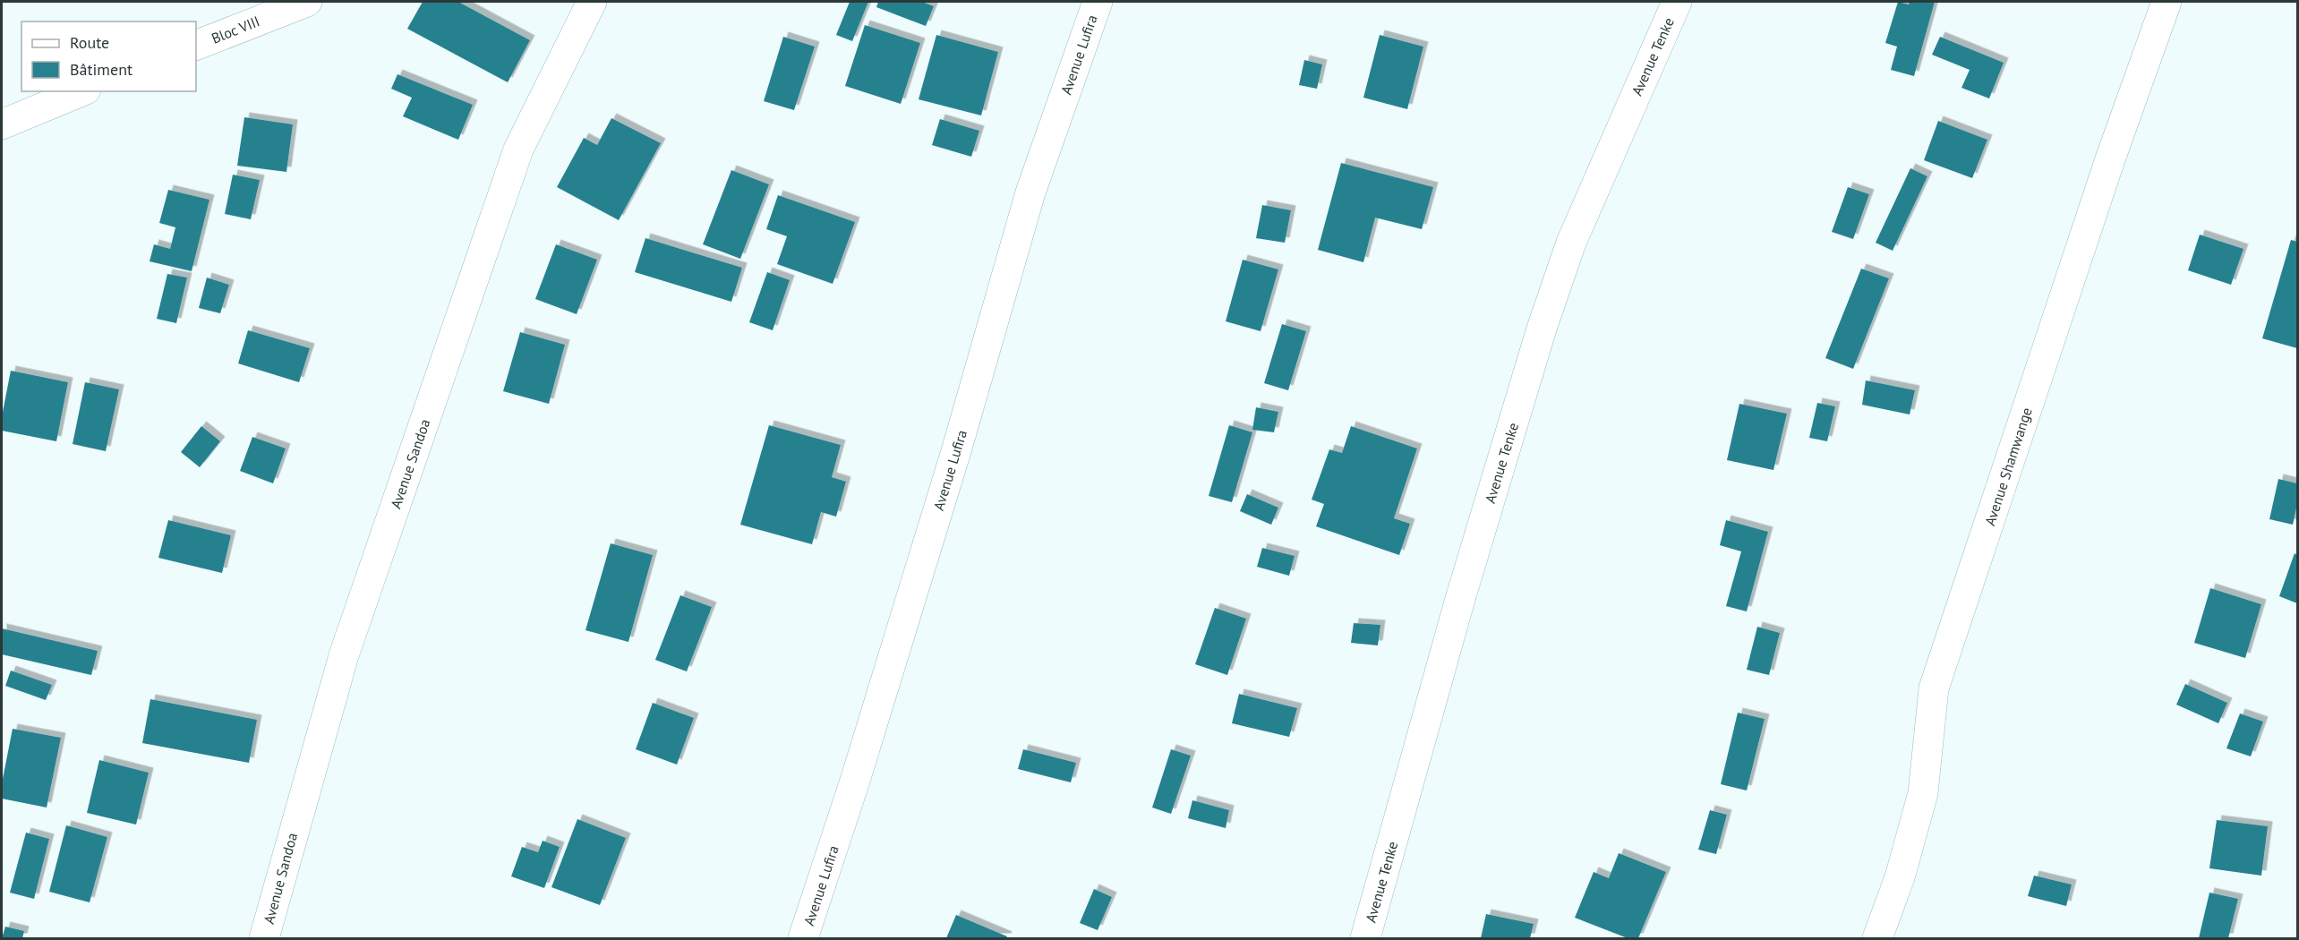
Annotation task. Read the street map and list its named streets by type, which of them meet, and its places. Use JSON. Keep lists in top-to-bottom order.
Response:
{
  "streets": {
    "street": [
      "Bloc VIII",
      "Avenue Lufira",
      "Avenue Tenke",
      "Avenue Sandoa",
      "Avenue Shamwange"
    ]
  },
  "legend": ["Route", "Bâtiment"]
}
